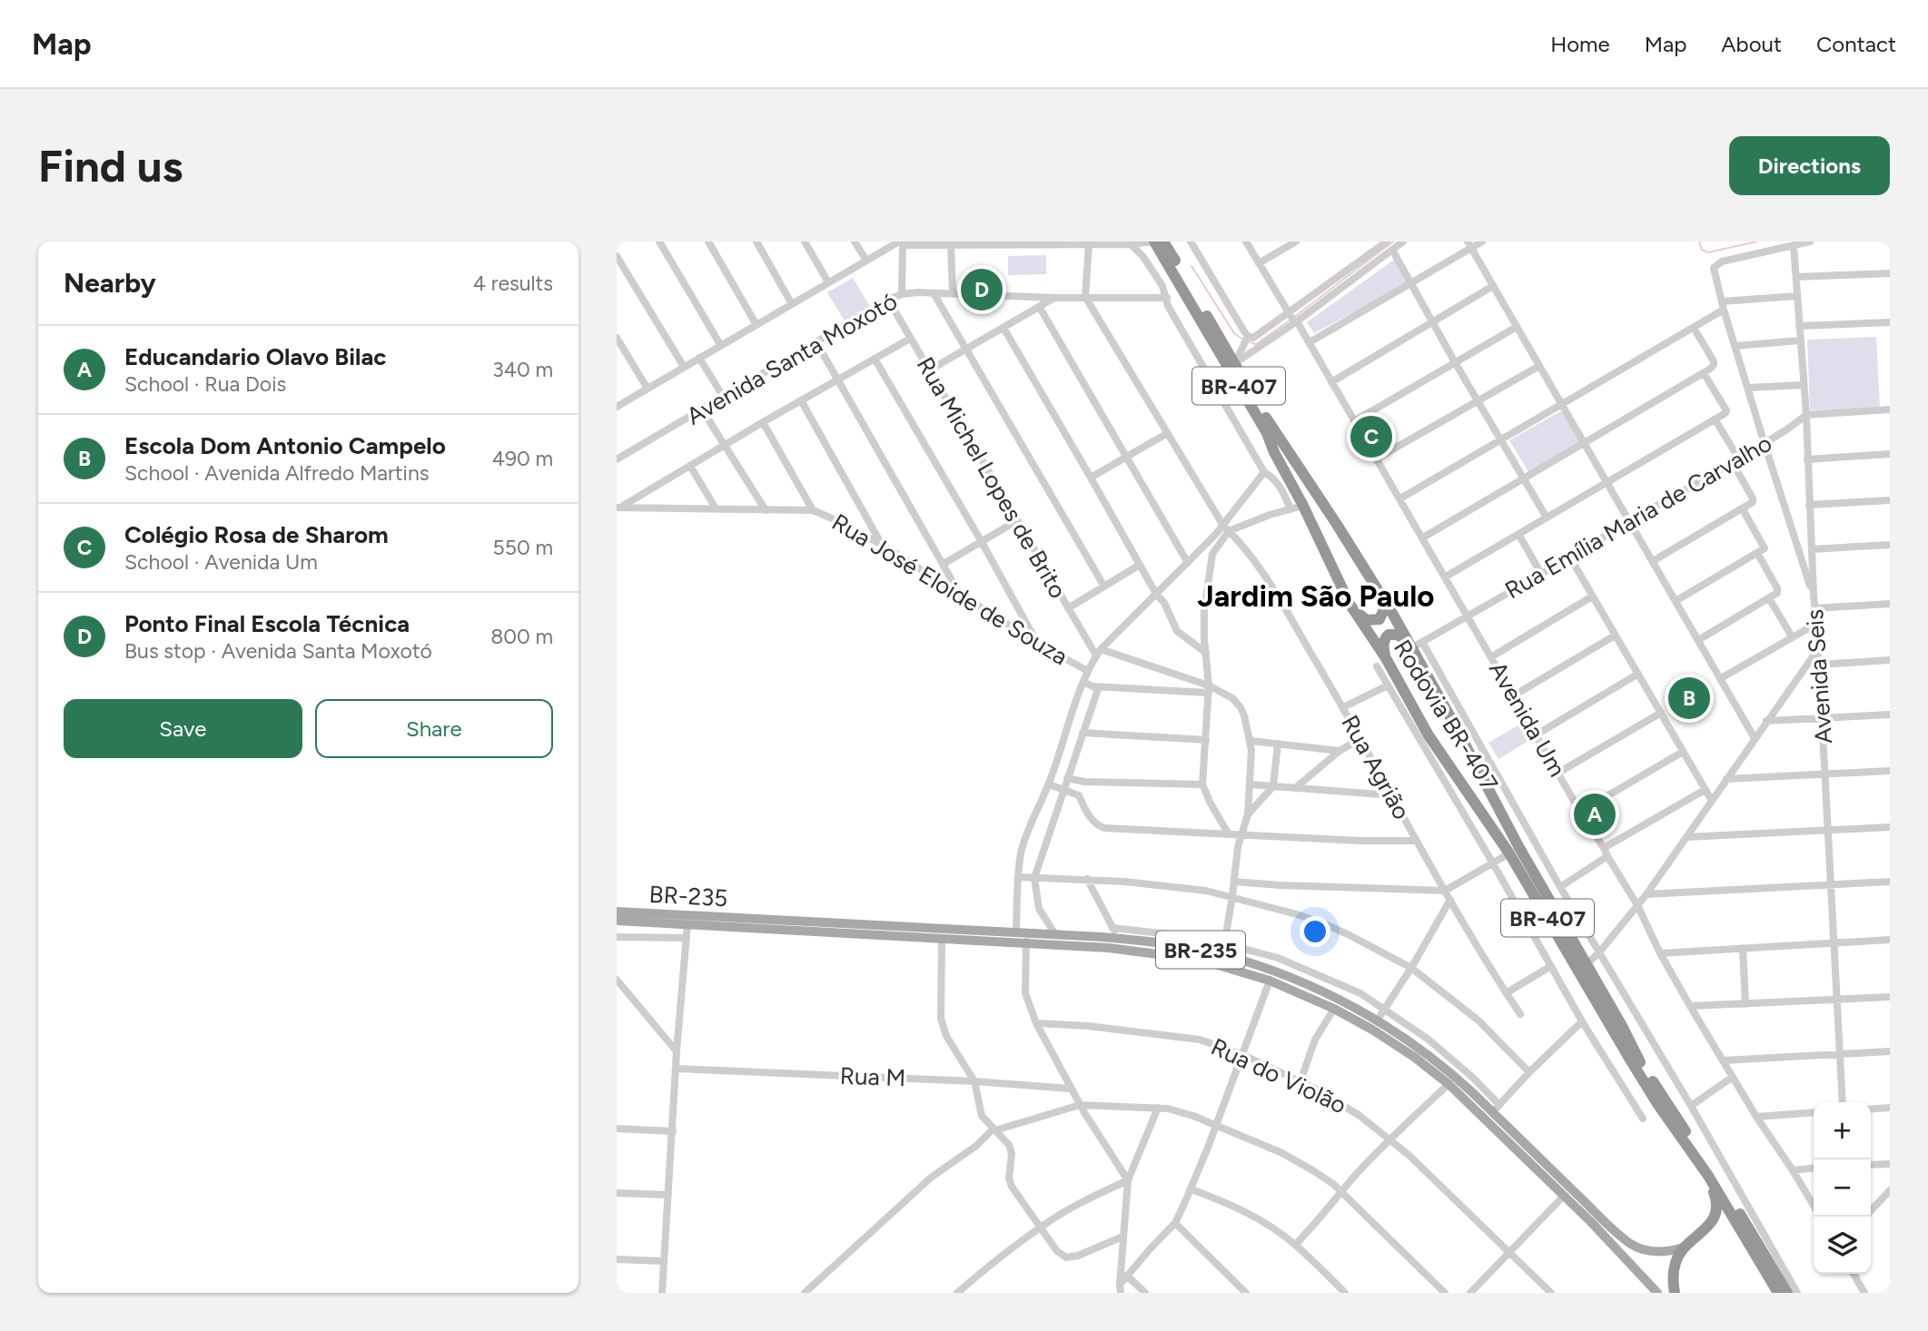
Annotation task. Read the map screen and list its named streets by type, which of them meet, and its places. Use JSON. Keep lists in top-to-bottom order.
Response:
{
  "streets": {
    "highway": ["BR-407", "Rodovia BR-407"],
    "main road": ["BR-235"],
    "street": [
      "Avenida Santa Moxotó",
      "Rua Michel Lopes de Brito",
      "Rua Emília Maria de Carvalho",
      "Rua José Eloide de Souza",
      "Avenida Seis",
      "Avenida Um",
      "Rua Agrião",
      "Rua do Violão",
      "Rua M"
    ]
  },
  "crossings": [
    ["Avenida Santa Moxotó", "Rua Michel Lopes de Brito"],
    ["Avenida Santa Moxotó", "Rua Agrião"],
    ["BR-407", "Rodovia BR-407"],
    ["Rua Emília Maria de Carvalho", "Avenida Seis"],
    ["Rua Emília Maria de Carvalho", "Rodovia BR-407"],
    ["Rua Emília Maria de Carvalho", "Avenida Um"]
  ],
  "districts": ["Jardim São Paulo"],
  "page": {
    "header": "Map",
    "nav": [
      "Home",
      "Map",
      "About",
      "Contact"
    ],
    "buttons": [
      "Directions",
      ["Save", "Share"]
    ],
    "title": "Find us",
    "heading": ["Nearby", "4 results"],
    "pins": [
      "D",
      "C",
      "B",
      "A"
    ],
    "list": [
      {
        "mark": "A",
        "name": "Educandario Olavo Bilac",
        "note": "School · Rua Dois",
        "value": "340 m"
      },
      {
        "mark": "B",
        "name": "Escola Dom Antonio Campelo",
        "note": "School · Avenida Alfredo Martins",
        "value": "490 m"
      },
      {
        "mark": "C",
        "name": "Colégio Rosa de Sharom",
        "note": "School · Avenida Um",
        "value": "550 m"
      },
      {
        "mark": "D",
        "name": "Ponto Final Escola Técnica",
        "note": "Bus stop · Avenida Santa Moxotó",
        "value": "800 m"
      }
    ],
    "map_buttons": ["+", "−"]
  }
}
